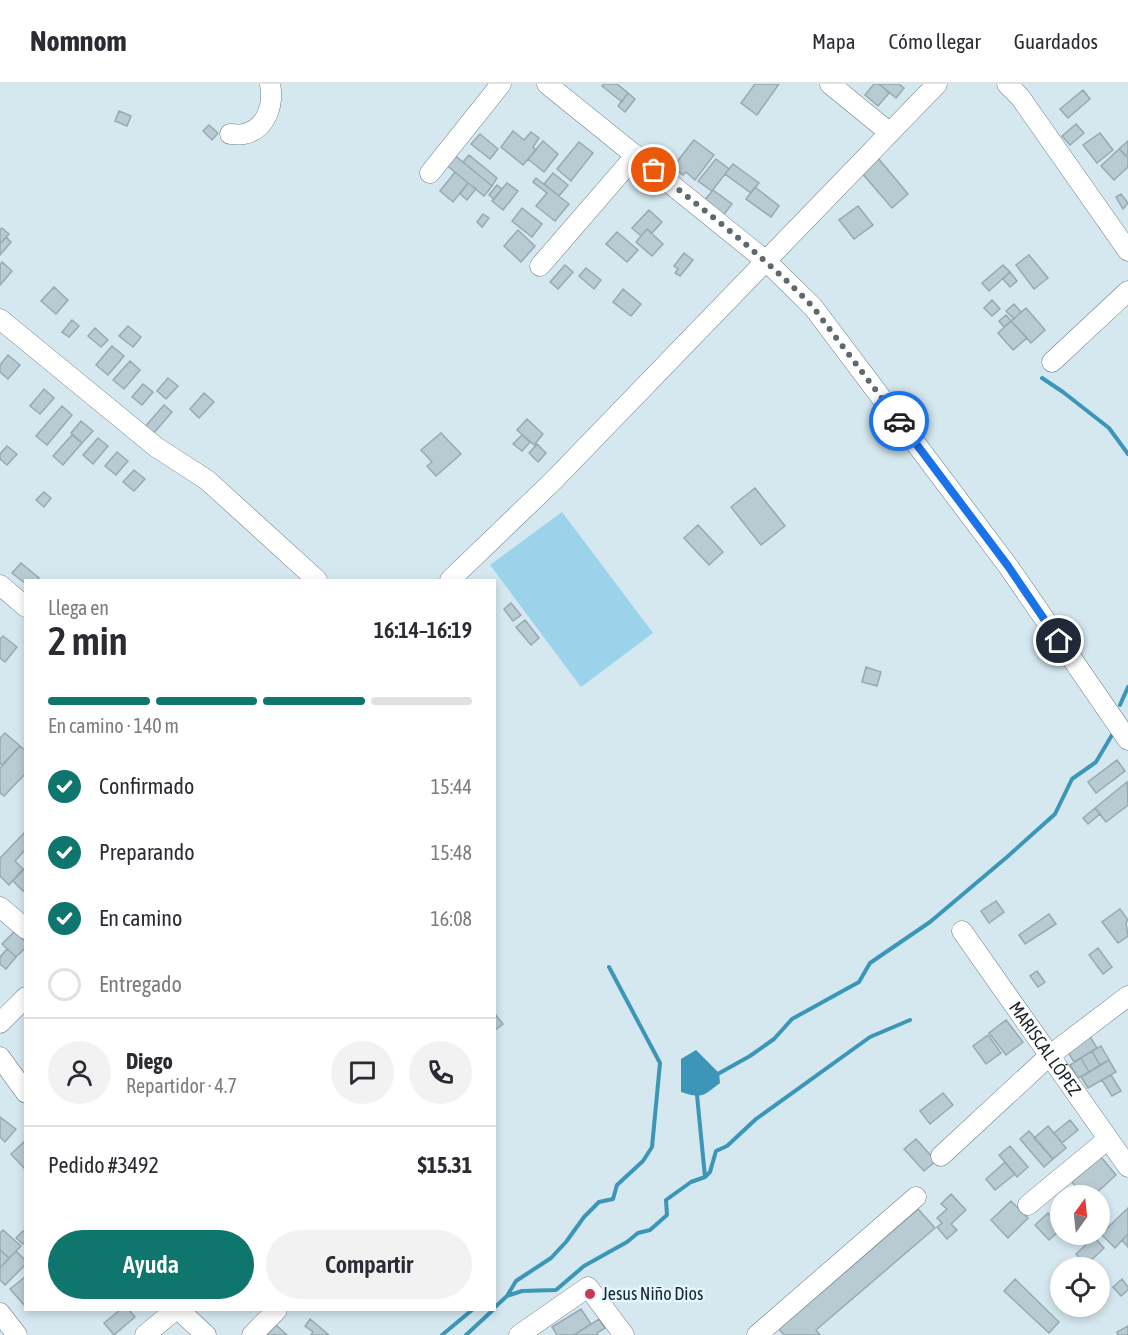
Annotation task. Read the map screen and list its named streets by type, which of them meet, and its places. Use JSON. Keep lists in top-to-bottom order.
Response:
{
  "streets": {
    "street": ["MARISCAL LÓPEZ"]
  },
  "places": ["Jesus Niño Dios"],
  "north": "top",
  "page": {
    "header": "Nomnom",
    "nav": ["Mapa", "Cómo llegar", "Guardados"],
    "heading": ["2 min", "Llega en", "16:14–16:19"],
    "panel": [
      "Diego",
      "Repartidor · 4.7",
      "Pedido #3492",
      "$15.31"
    ],
    "bar": "En camino · 140 m",
    "list": [
      ["Confirmado", "15:44"],
      ["Preparando", "15:48"],
      ["En camino", "16:08"],
      "Entregado"
    ],
    "buttons": ["Ayuda", "Compartir"]
  }
}
